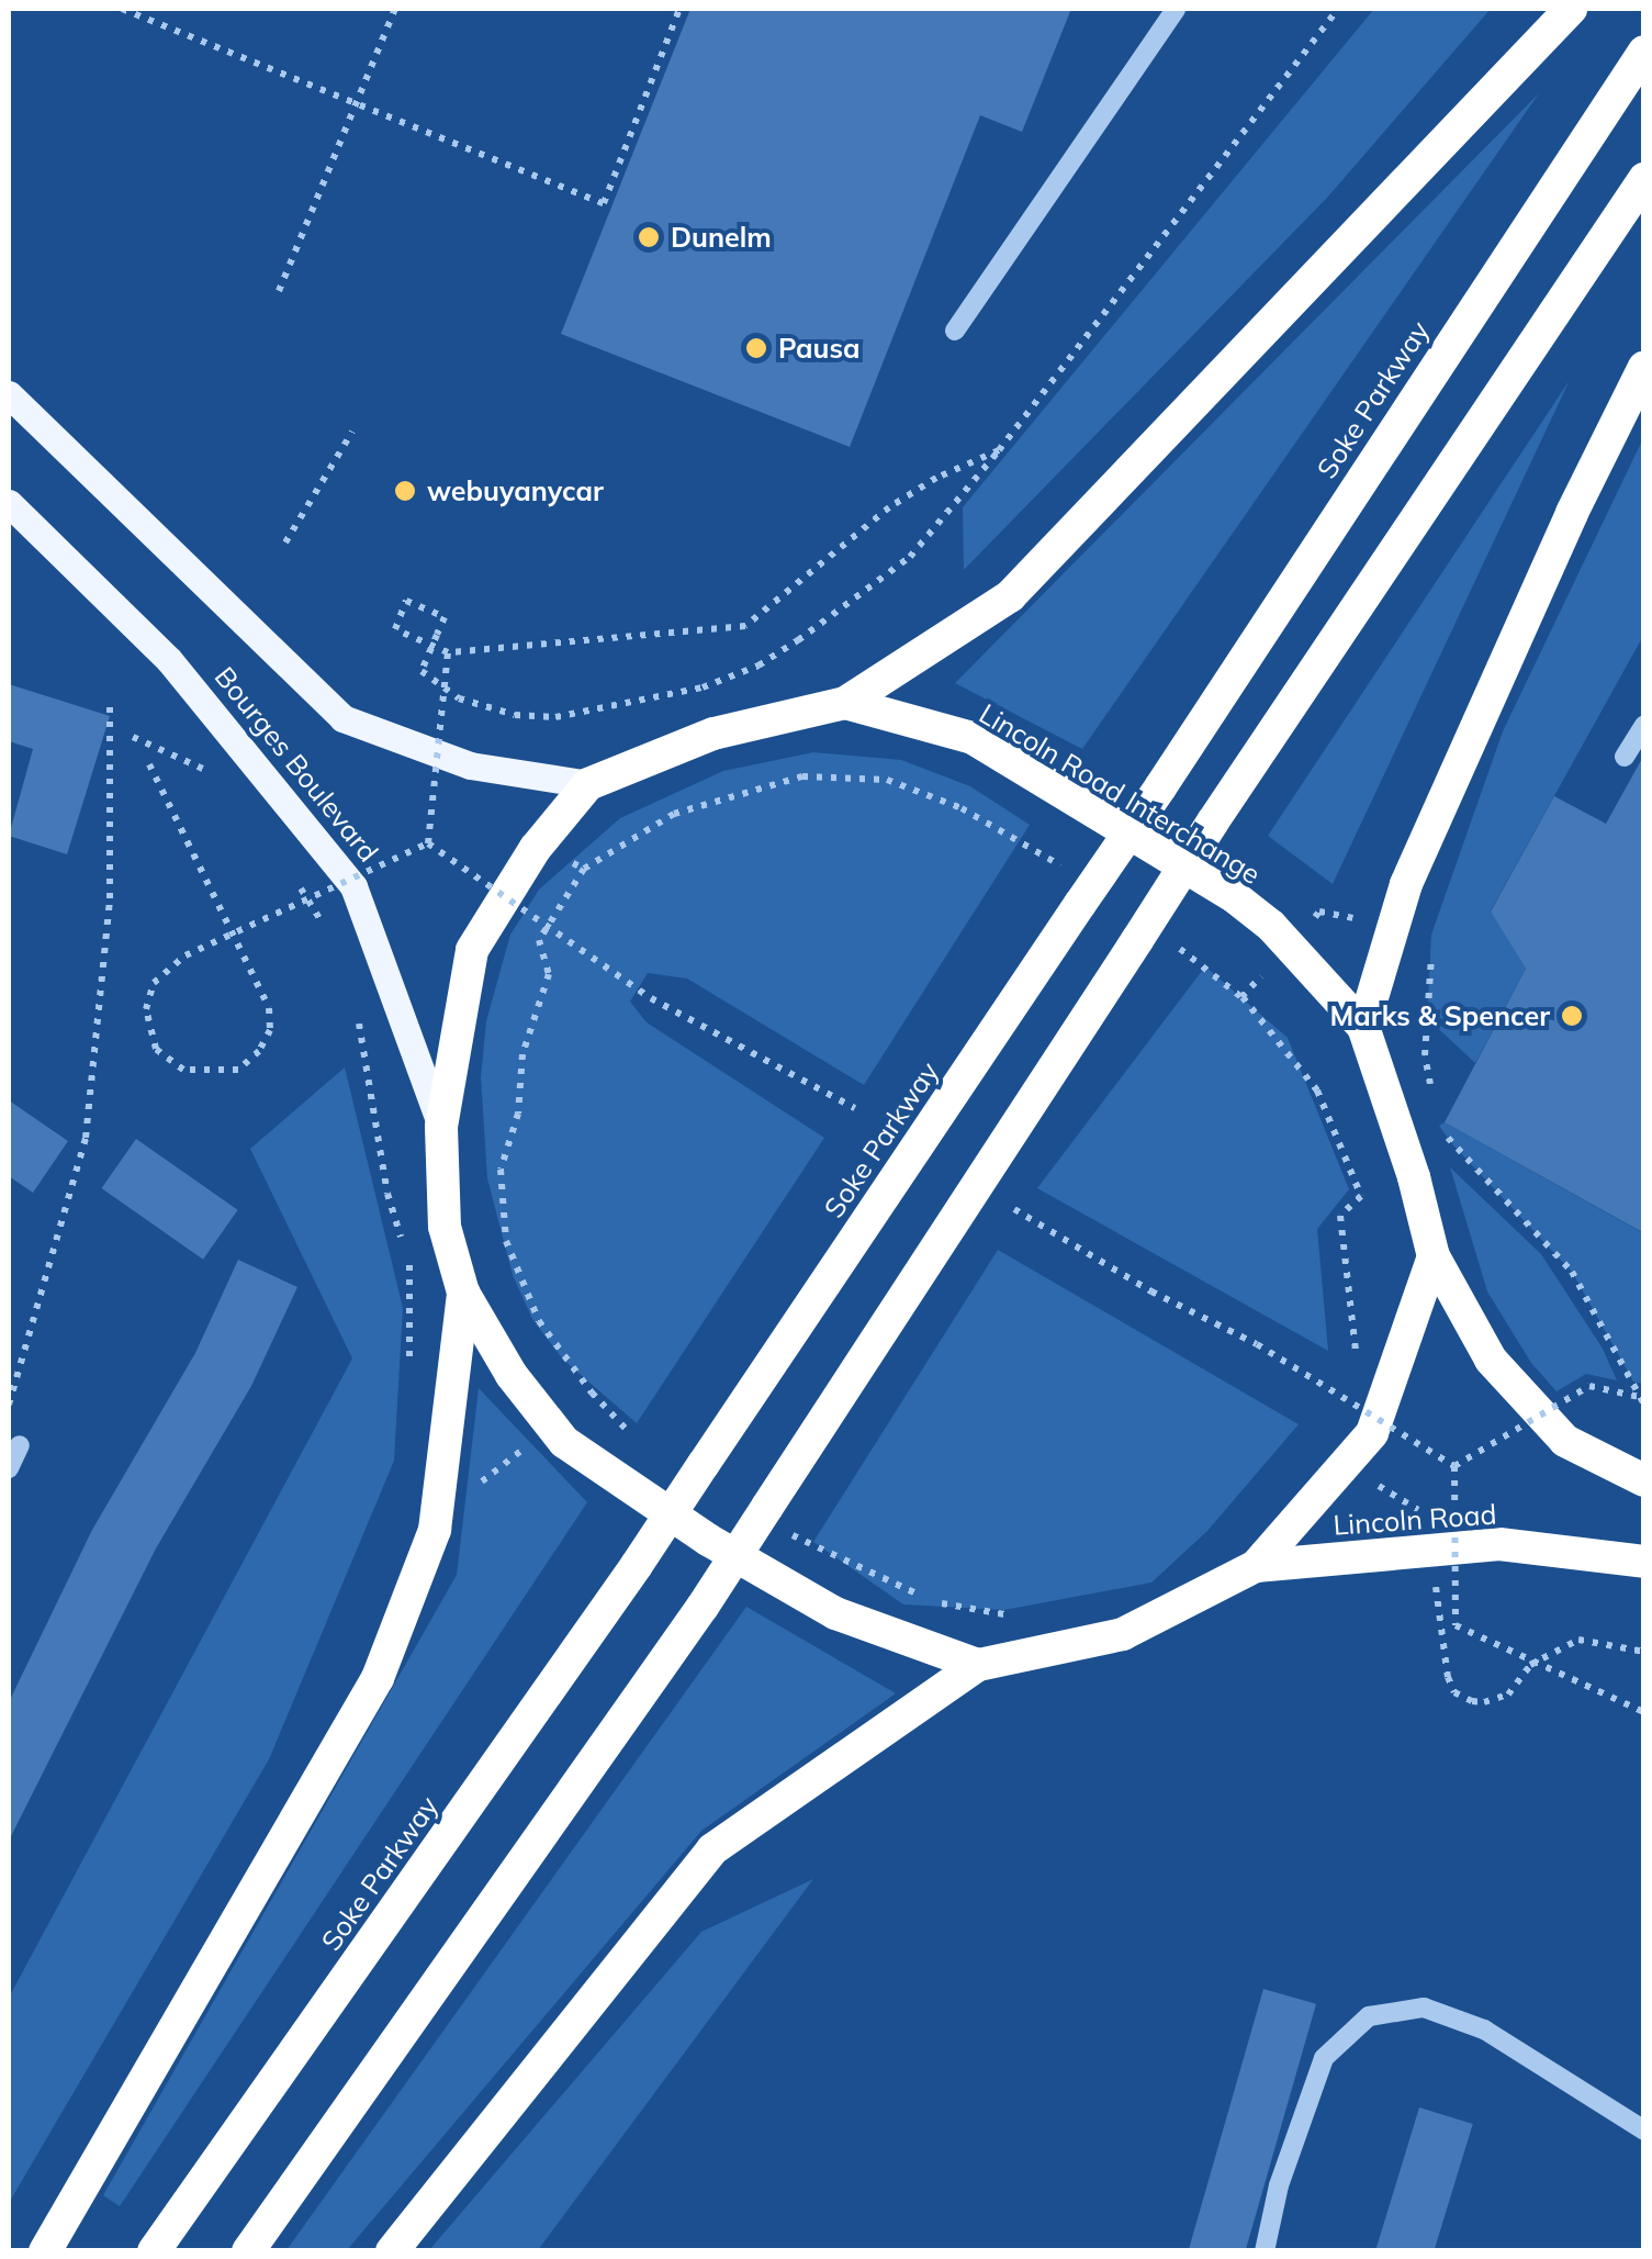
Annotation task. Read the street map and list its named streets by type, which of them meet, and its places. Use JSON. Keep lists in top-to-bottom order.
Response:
{
  "streets": {
    "highway": ["Soke Parkway", "Lincoln Road Interchange", "Lincoln Road"],
    "main road": ["Bourges Boulevard"]
  },
  "crossings": [
    ["Bourges Boulevard", "Lincoln Road Interchange"]
  ],
  "places": [
    "Dunelm",
    "Pausa",
    "webuyanycar",
    "Marks & Spencer"
  ]
}
